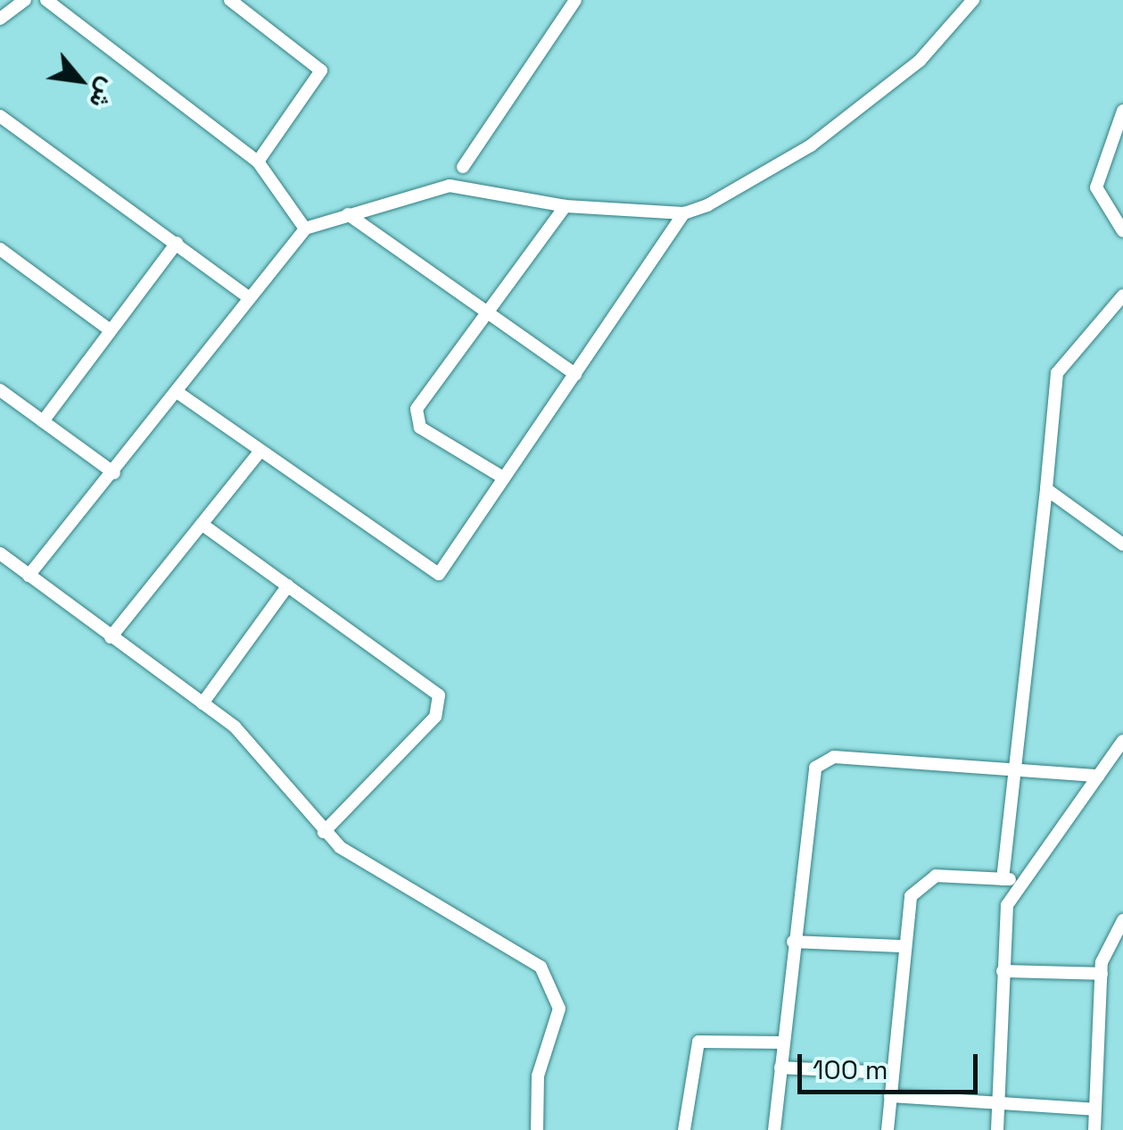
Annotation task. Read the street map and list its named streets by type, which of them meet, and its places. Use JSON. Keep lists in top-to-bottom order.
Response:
{
  "scale_bar": "100 m",
  "north": "bottom right"
}
